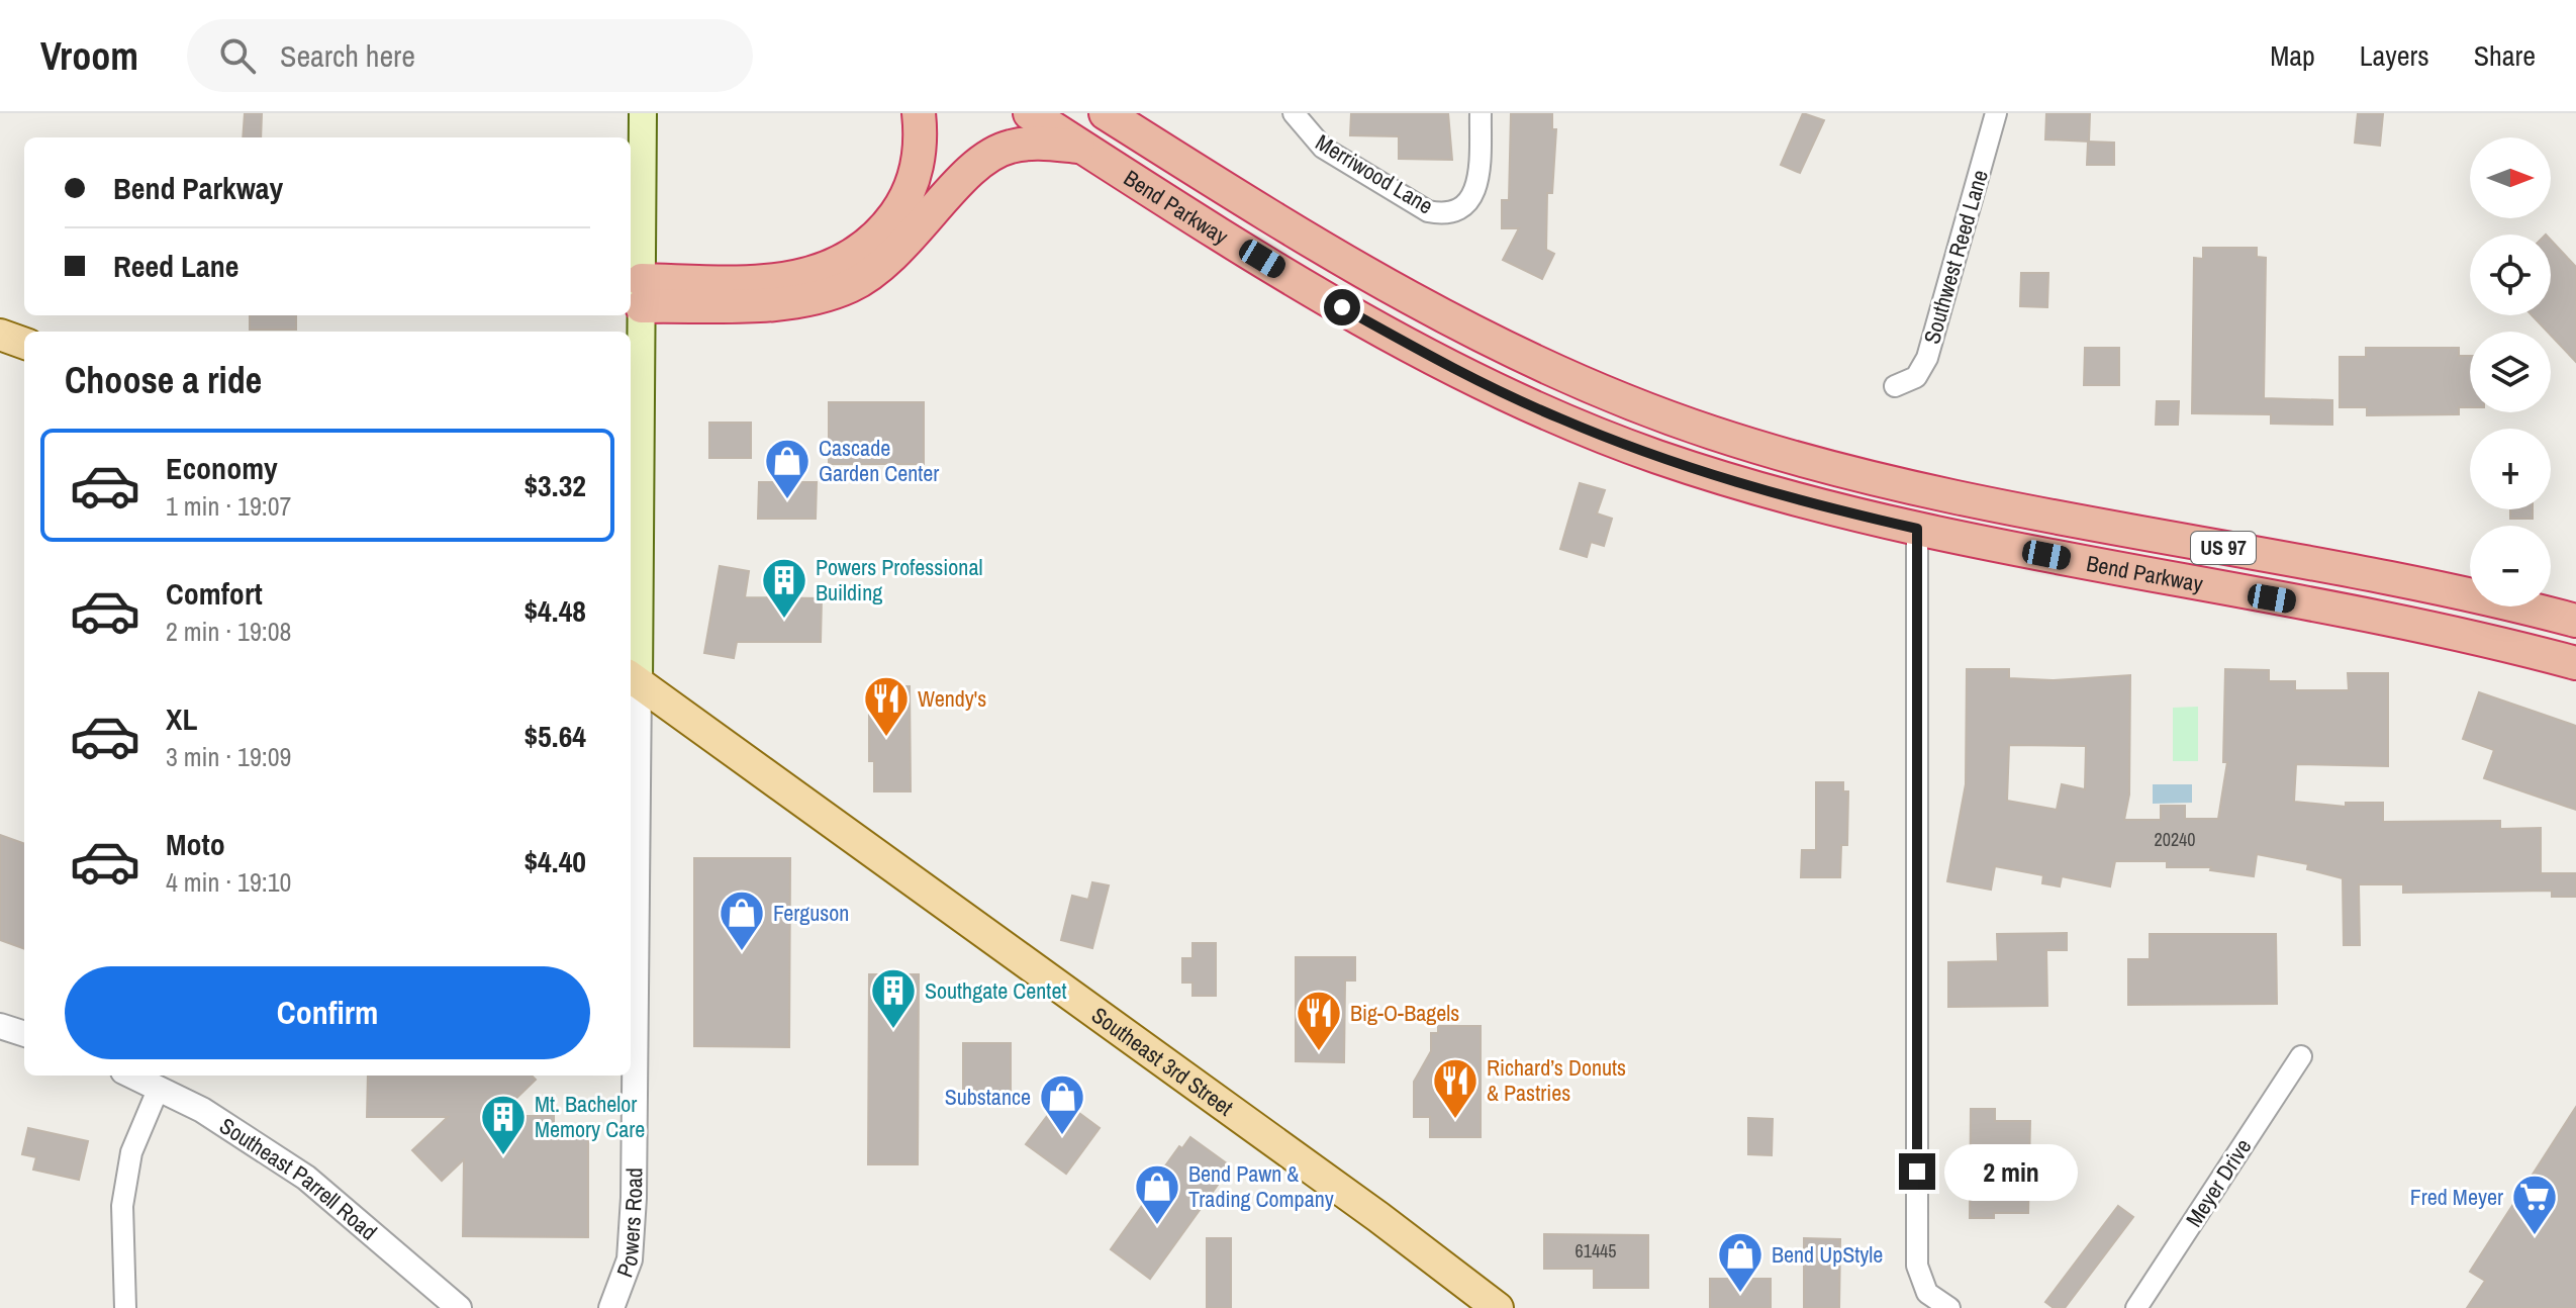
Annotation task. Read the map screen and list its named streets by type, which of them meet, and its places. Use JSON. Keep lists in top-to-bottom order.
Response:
{
  "streets": {
    "highway": ["Bend Parkway", "US 97"],
    "main road": ["Southeast 3rd Street", "Powers Road"],
    "street": [
      "Merriwood Lane",
      "Southwest Reed Lane",
      "Southeast Parrell Road",
      "Meyer Drive"
    ]
  },
  "crossings": [
    ["Southeast 3rd Street", "Powers Road"]
  ],
  "places": {
    "shop": [
      "Cascade Garden Center",
      "Ferguson",
      "Substance",
      "Bend Pawn & Trading Company",
      "Bend UpStyle"
    ],
    "building": ["Powers Professional Building", "Southgate Centet", "Mt. Bachelor Memory Care"],
    "restaurant": ["Wendy's", "Big-O-Bagels", "Richard’s Donuts & Pastries"],
    "supermarket": ["Fred Meyer"]
  },
  "house_numbers": ["20240", "61445"],
  "north": "right",
  "page": {
    "header": "Vroom",
    "search": "Search here",
    "nav": ["Map", "Layers", "Share"],
    "map_buttons": ["+", "−"],
    "banner": ["Bend Parkway", "Reed Lane"],
    "heading": "Choose a ride",
    "list": [
      {
        "name": "Economy",
        "note": "1 min · 19:07",
        "value": "$3.32"
      },
      {
        "name": "Comfort",
        "note": "2 min · 19:08",
        "value": "$4.48"
      },
      {
        "name": "XL",
        "note": "3 min · 19:09",
        "value": "$5.64"
      },
      {
        "name": "Moto",
        "note": "4 min · 19:10",
        "value": "$4.40"
      }
    ],
    "buttons": "Confirm",
    "bubble": "2 min"
  }
}
